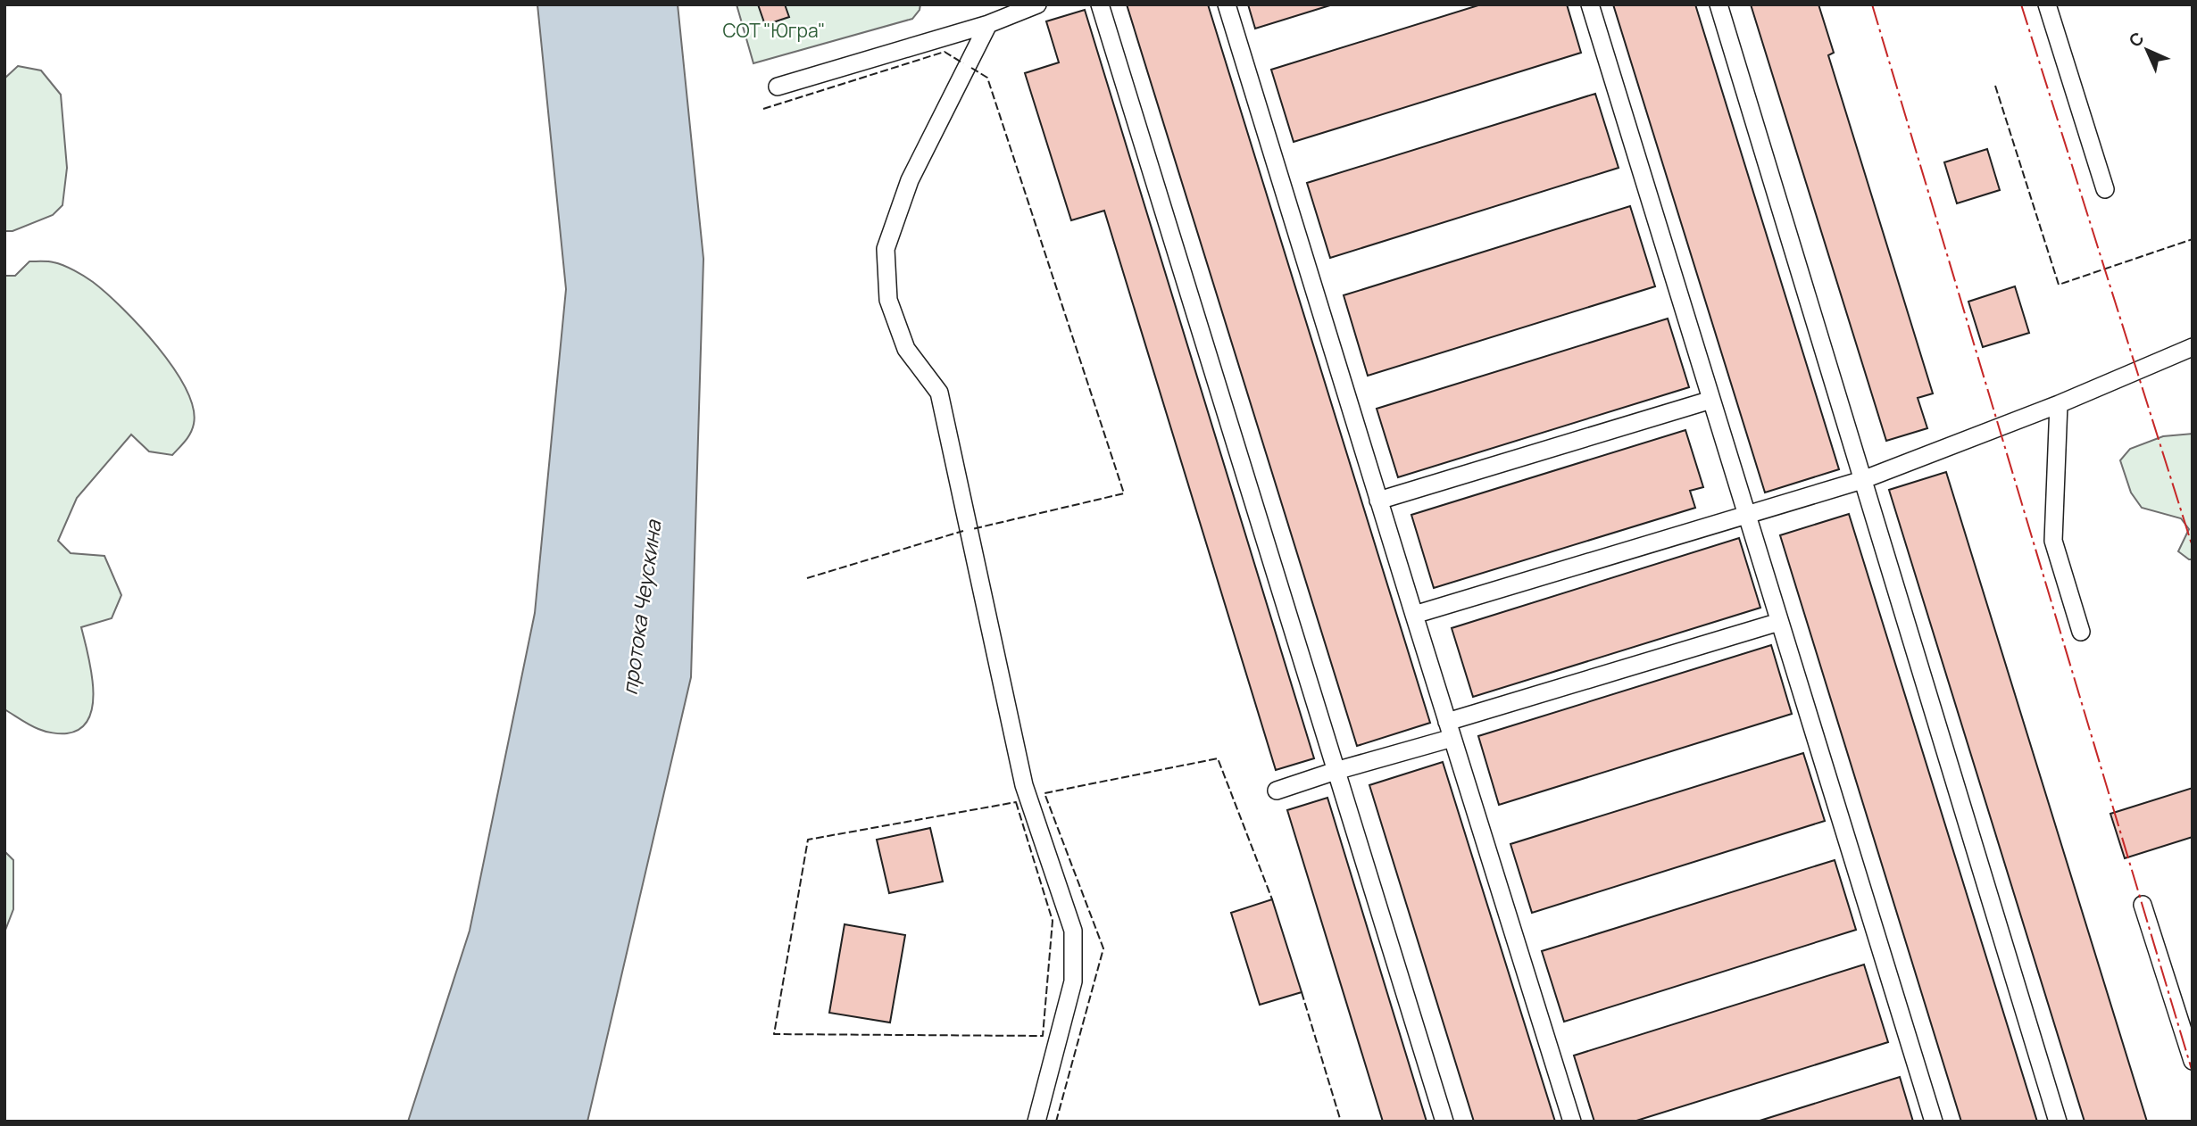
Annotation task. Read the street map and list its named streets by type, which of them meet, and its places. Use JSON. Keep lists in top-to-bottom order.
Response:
{
  "water": ["протока Чеускина"],
  "parks": ["СОТ \"Югра\""],
  "north": "top left"
}
